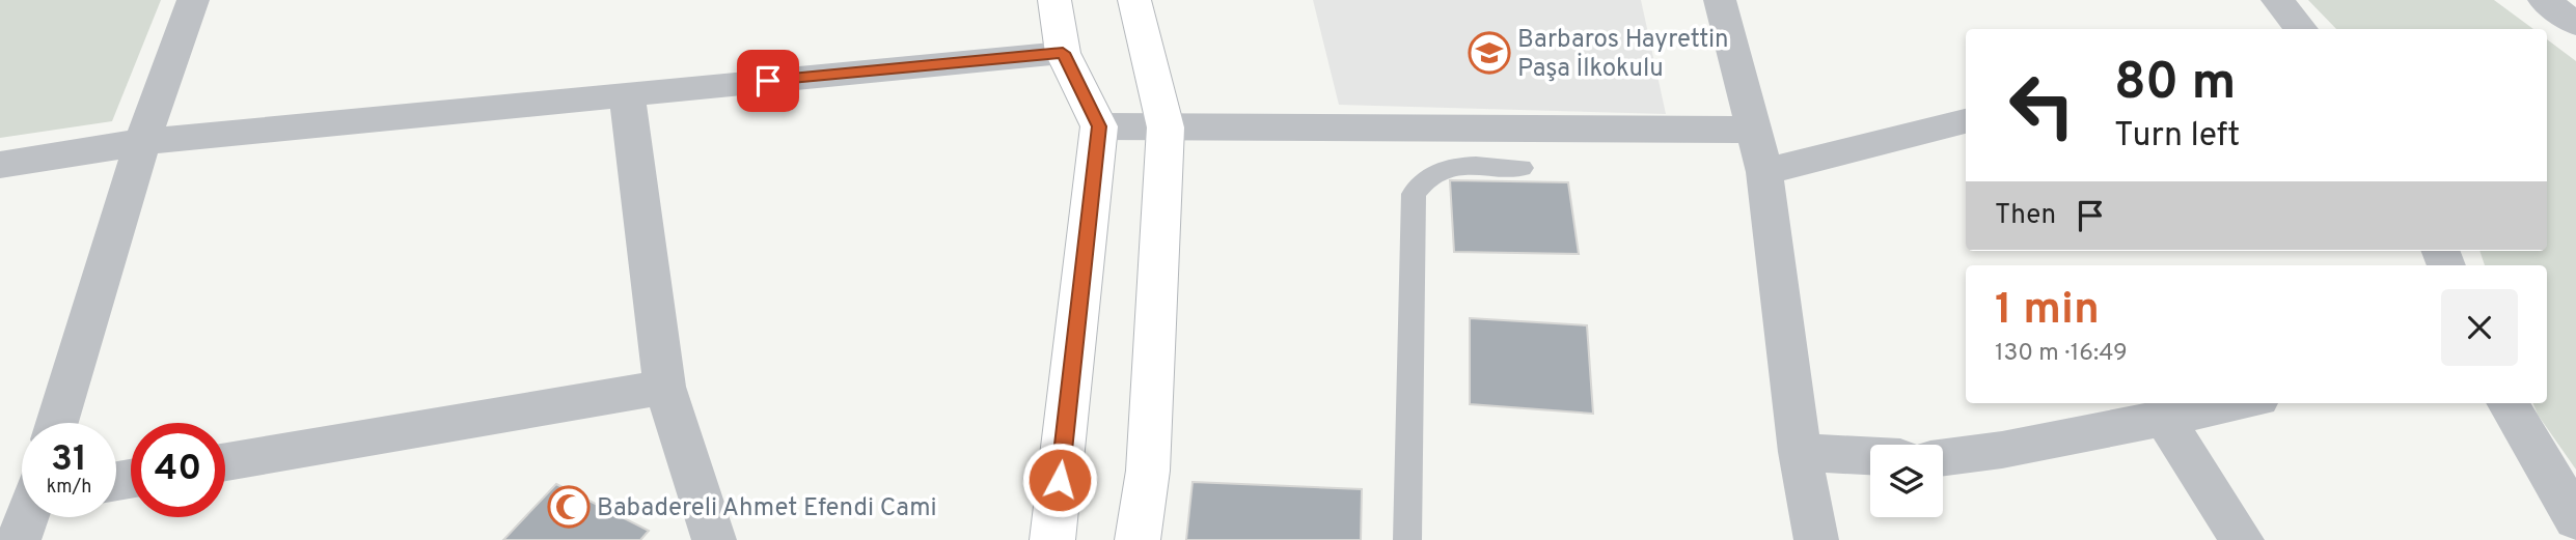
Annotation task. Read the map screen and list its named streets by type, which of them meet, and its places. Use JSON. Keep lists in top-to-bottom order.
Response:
{
  "places": {
    "school or university": ["Barbaros Hayrettin Paşa İlkokulu"],
    "mosque": ["Babadereli Ahmet Efendi Cami"]
  },
  "page": {
    "turn": ["80 m", "Turn left"],
    "then": "Then",
    "heading": ["1 min", "130 m · 16:49"],
    "speed": "31 km/h",
    "limit": "40"
  }
}
